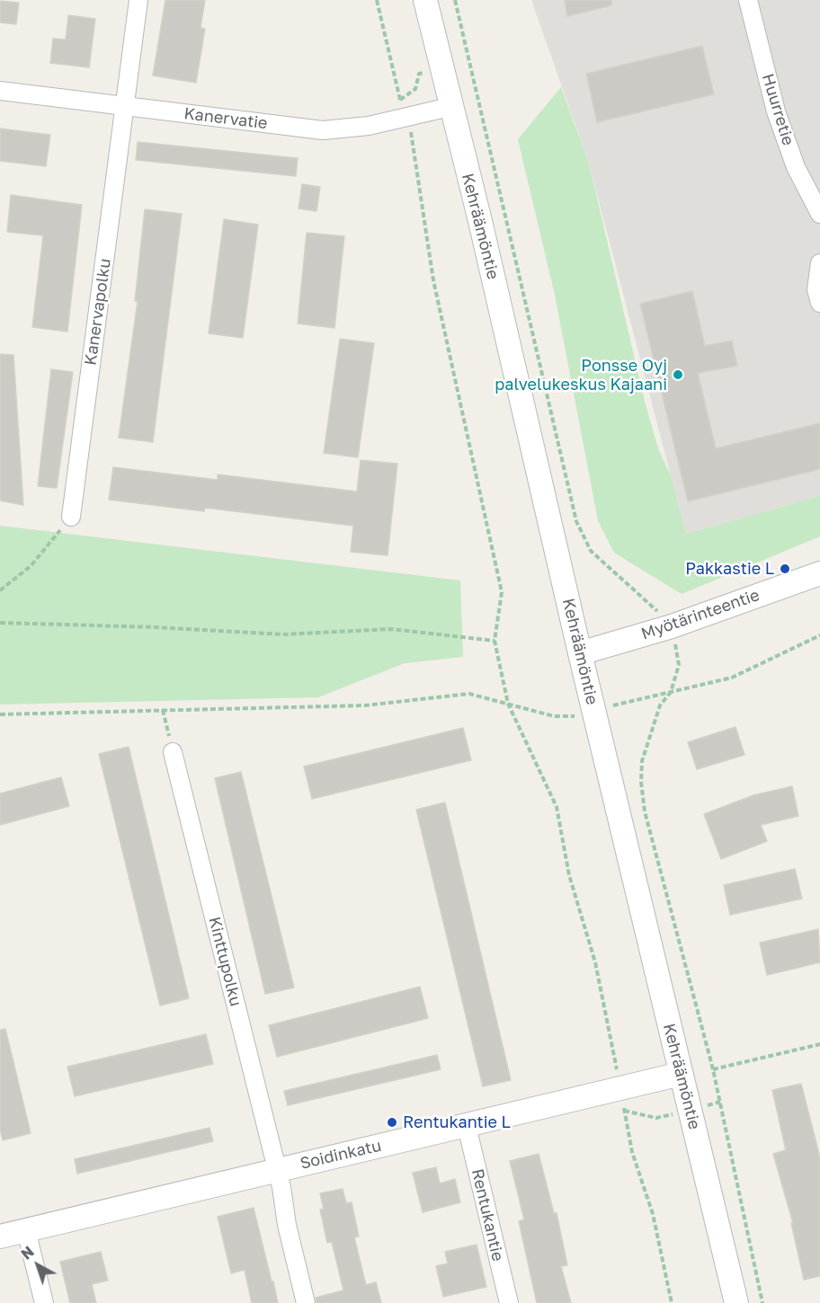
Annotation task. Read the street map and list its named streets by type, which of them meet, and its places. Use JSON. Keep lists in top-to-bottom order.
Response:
{
  "streets": {
    "street": [
      "Huurretie",
      "Kanervatie",
      "Kehräämöntie",
      "Kanervapolku",
      "Myötärinteentie",
      "Kinttupolku",
      "Soidinkatu",
      "Rentukantie"
    ]
  },
  "crossings": [
    ["Kanervatie", "Kehräämöntie"],
    ["Kanervatie", "Kanervapolku"],
    ["Kehräämöntie", "Myötärinteentie"],
    ["Kehräämöntie", "Soidinkatu"],
    ["Kinttupolku", "Soidinkatu"],
    ["Soidinkatu", "Rentukantie"]
  ],
  "places": ["Ponsse Oyj palvelukeskus Kajaani", "Pakkastie L", "Rentukantie L"],
  "north": "top left"
}
